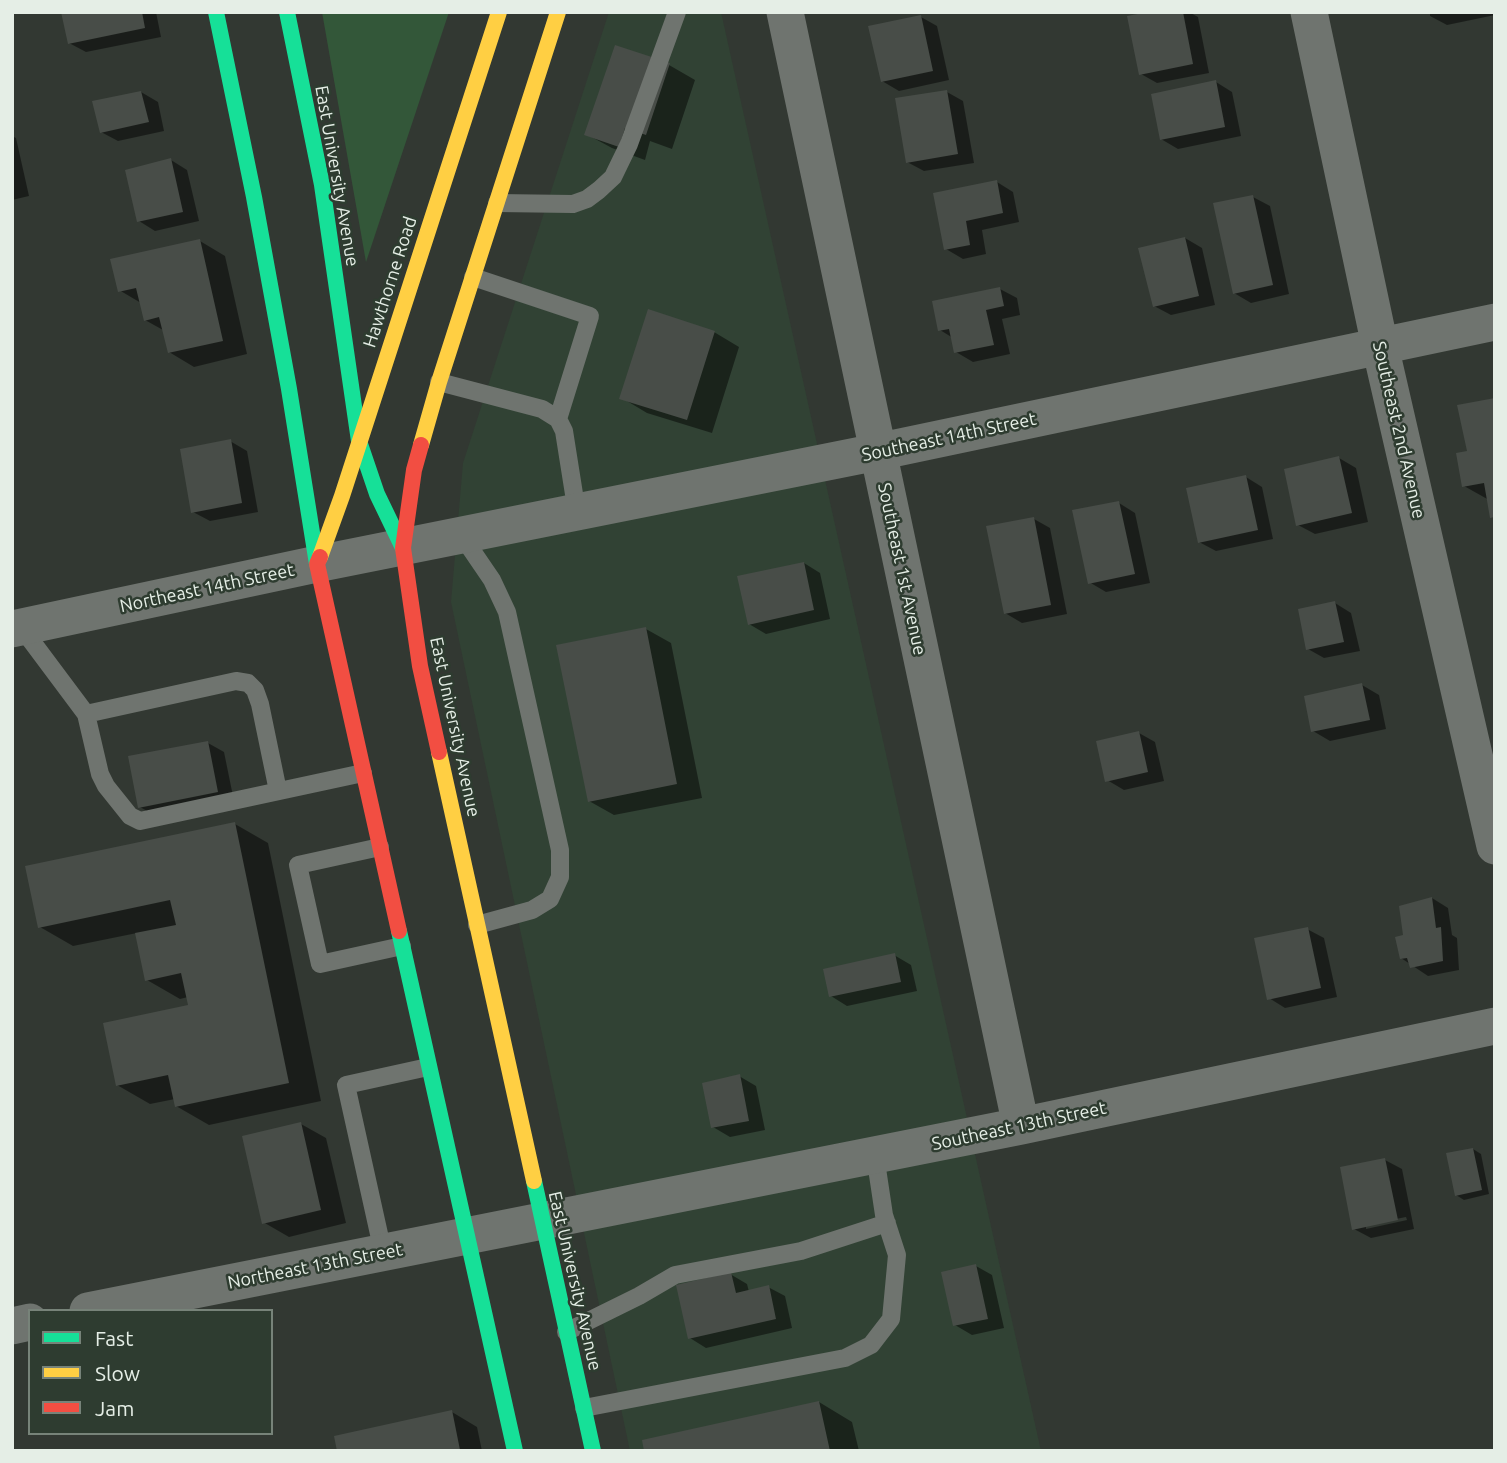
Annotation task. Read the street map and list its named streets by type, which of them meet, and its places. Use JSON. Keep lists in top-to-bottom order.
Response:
{
  "streets": {
    "main road": ["East University Avenue", "Hawthorne Road"],
    "street": [
      "Southeast 2nd Avenue",
      "Southeast 14th Street",
      "Southeast 1st Avenue",
      "Northeast 14th Street",
      "Southeast 13th Street",
      "Northeast 13th Street"
    ]
  },
  "crossings": [
    ["East University Avenue", "Hawthorne Road"],
    ["East University Avenue", "Southeast 14th Street"],
    ["East University Avenue", "Northeast 14th Street"],
    ["East University Avenue", "Southeast 13th Street"],
    ["East University Avenue", "Northeast 13th Street"],
    ["Hawthorne Road", "Northeast 14th Street"],
    ["Southeast 2nd Avenue", "Southeast 14th Street"],
    ["Southeast 14th Street", "Southeast 1st Avenue"],
    ["Southeast 14th Street", "Northeast 14th Street"],
    ["Southeast 1st Avenue", "Southeast 13th Street"],
    ["Southeast 13th Street", "Northeast 13th Street"]
  ],
  "legend": ["Fast", "Slow", "Jam"]
}
